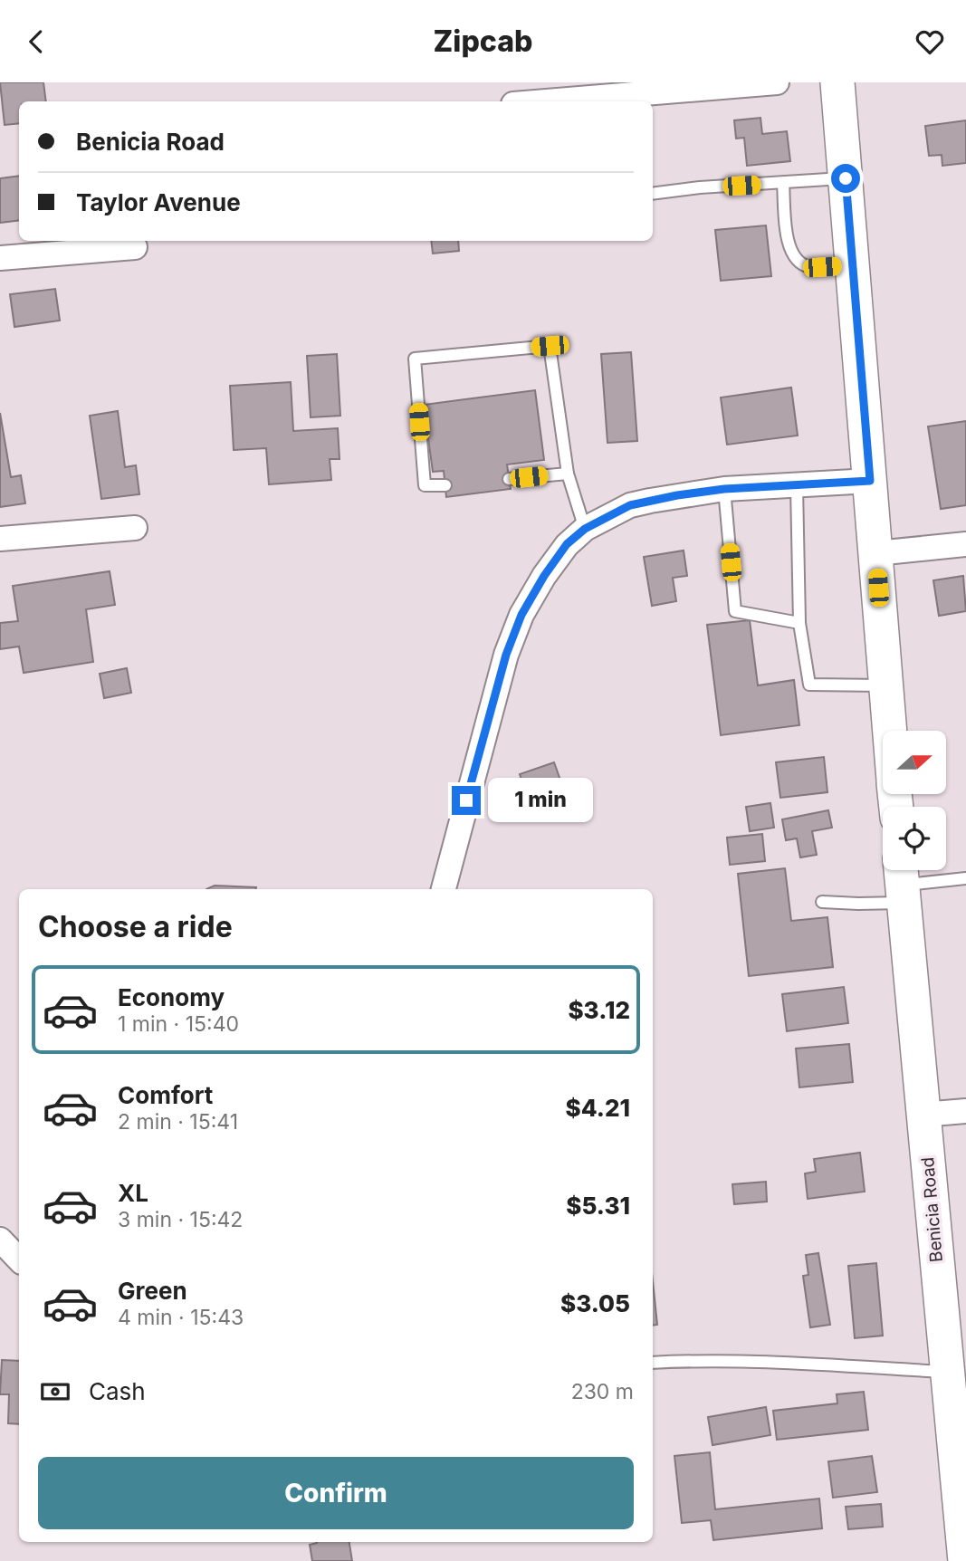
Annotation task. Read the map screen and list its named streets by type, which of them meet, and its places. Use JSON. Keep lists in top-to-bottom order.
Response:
{
  "streets": {
    "main road": ["Benicia Road"]
  },
  "north": "right",
  "page": {
    "header": "Zipcab",
    "banner": ["Benicia Road", "Taylor Avenue"],
    "bubble": "1 min",
    "heading": "Choose a ride",
    "list": [
      {
        "name": "Economy",
        "note": "1 min · 15:40",
        "value": "$3.12"
      },
      {
        "name": "Comfort",
        "note": "2 min · 15:41",
        "value": "$4.21"
      },
      {
        "name": "XL",
        "note": "3 min · 15:42",
        "value": "$5.31"
      },
      {
        "name": "Green",
        "note": "4 min · 15:43",
        "value": "$3.05"
      }
    ],
    "pay": ["Cash", "230 m"],
    "buttons": "Confirm"
  }
}
